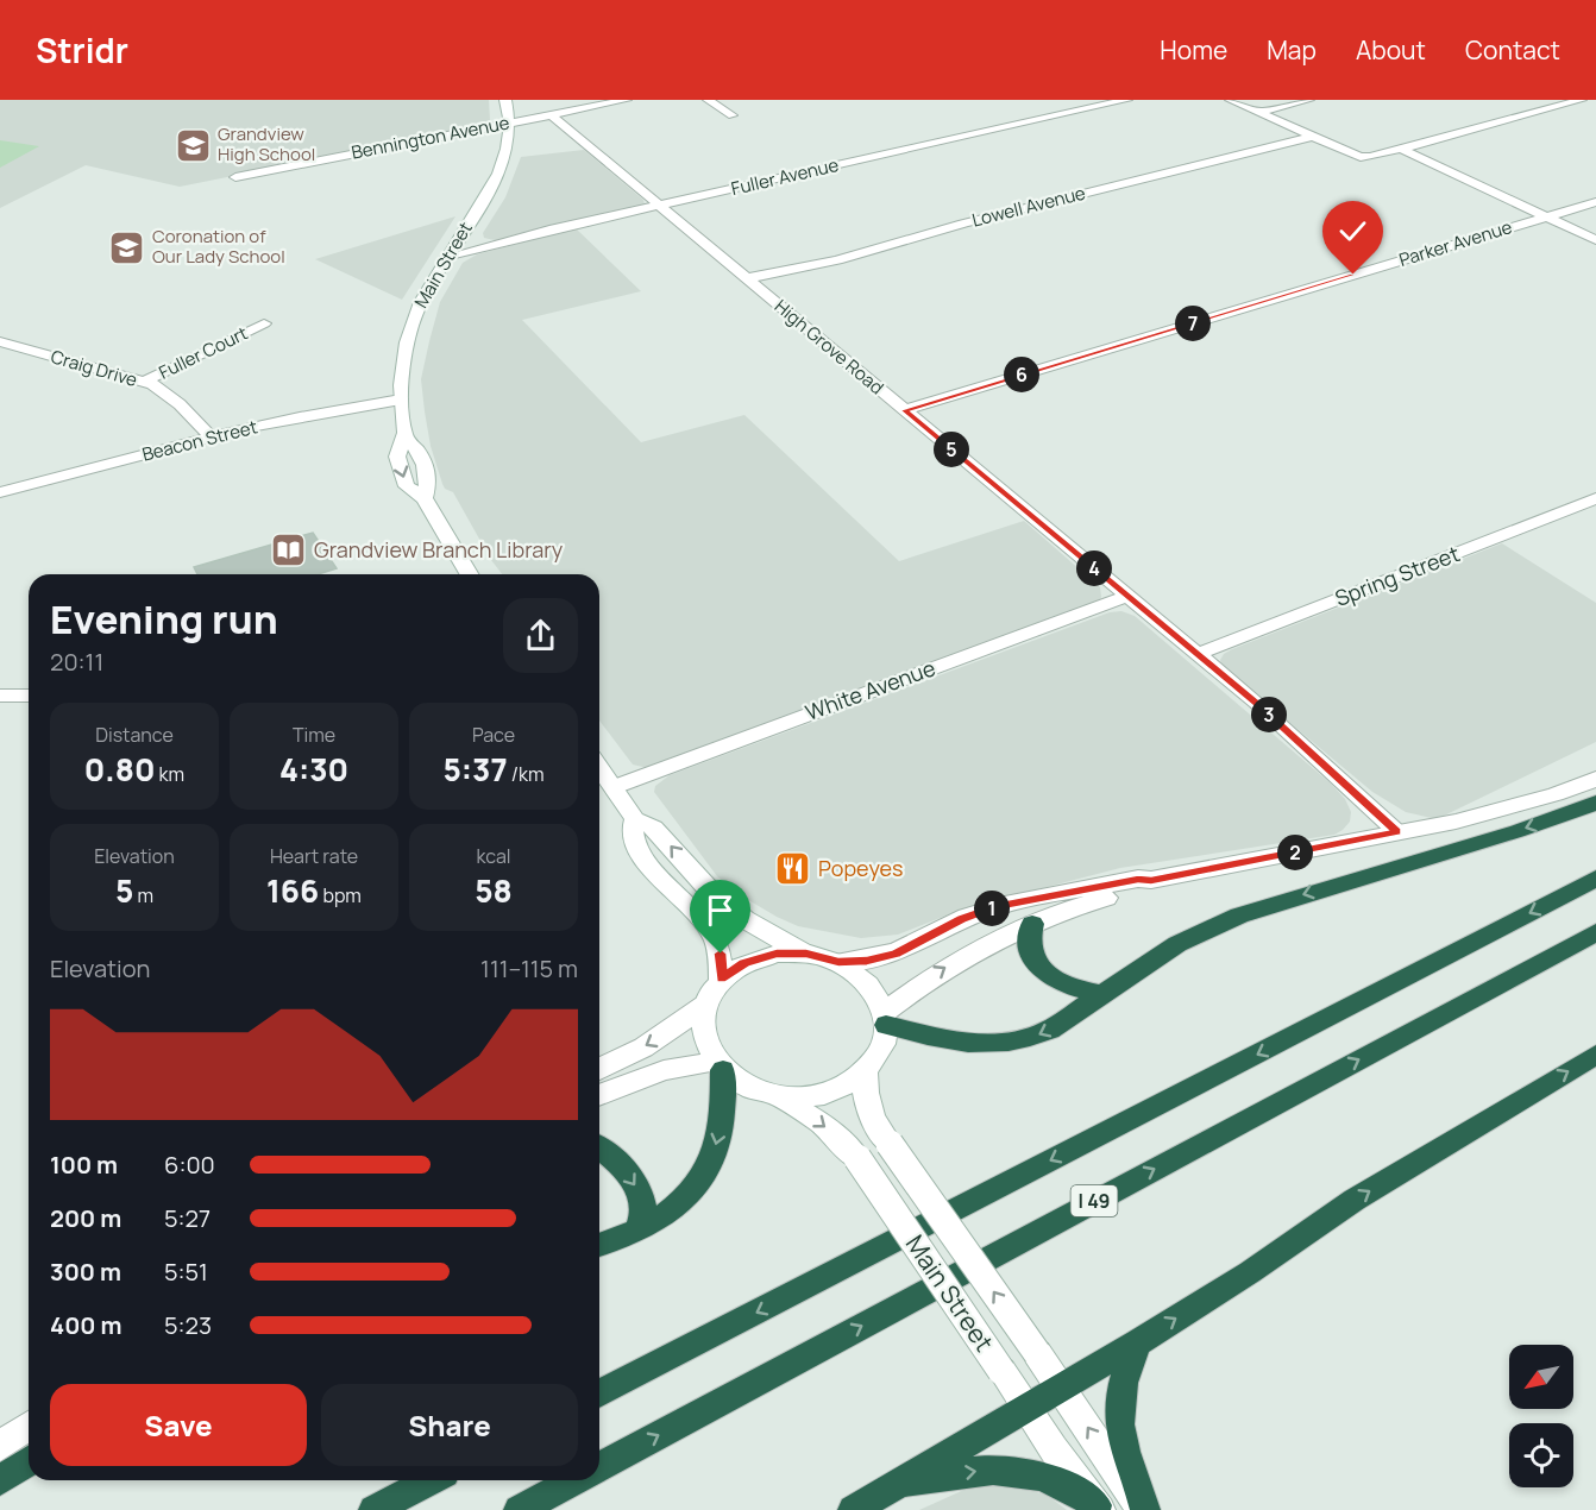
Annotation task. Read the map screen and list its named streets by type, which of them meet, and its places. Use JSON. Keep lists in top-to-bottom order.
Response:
{
  "streets": {
    "highway": ["I 49"],
    "main road": ["Main Street"],
    "street": [
      "Bennington Avenue",
      "Fuller Avenue",
      "Lowell Avenue",
      "Parker Avenue",
      "High Grove Road",
      "Fuller Court",
      "Craig Drive",
      "Beacon Street",
      "Spring Street",
      "White Avenue"
    ]
  },
  "crossings": [
    ["Bennington Avenue", "Main Street"],
    ["Bennington Avenue", "High Grove Road"],
    ["Fuller Avenue", "Main Street"],
    ["Fuller Avenue", "High Grove Road"],
    ["Lowell Avenue", "High Grove Road"],
    ["Parker Avenue", "High Grove Road"],
    ["Main Street", "Beacon Street"],
    ["High Grove Road", "Spring Street"],
    ["High Grove Road", "White Avenue"],
    ["Fuller Court", "Craig Drive"],
    ["Craig Drive", "Beacon Street"]
  ],
  "places": {
    "school or university": ["Grandview High School", "Coronation of Our Lady School"],
    "library": ["Grandview Branch Library"],
    "restaurant": ["Popeyes"]
  },
  "north": "bottom left",
  "page": {
    "header": "Stridr",
    "nav": [
      "Home",
      "Map",
      "About",
      "Contact"
    ],
    "pins": [
      "7",
      "6",
      "5",
      "4",
      "3",
      "2",
      "1"
    ],
    "heading": ["Evening run", "20:11"],
    "stats": [
      ["Distance", "0.80 km"],
      ["Time", "4:30"],
      ["Pace", "5:37 /km"],
      ["Elevation", "5 m"],
      ["Heart rate", "166 bpm"],
      ["kcal", "58"]
    ],
    "chart": ["Elevation", "111–115 m"],
    "list": [
      {
        "name": "100 m",
        "note": "6:00"
      },
      {
        "name": "200 m",
        "note": "5:27"
      },
      {
        "name": "300 m",
        "note": "5:51"
      },
      {
        "name": "400 m",
        "note": "5:23"
      }
    ],
    "buttons": ["Save", "Share"]
  }
}
